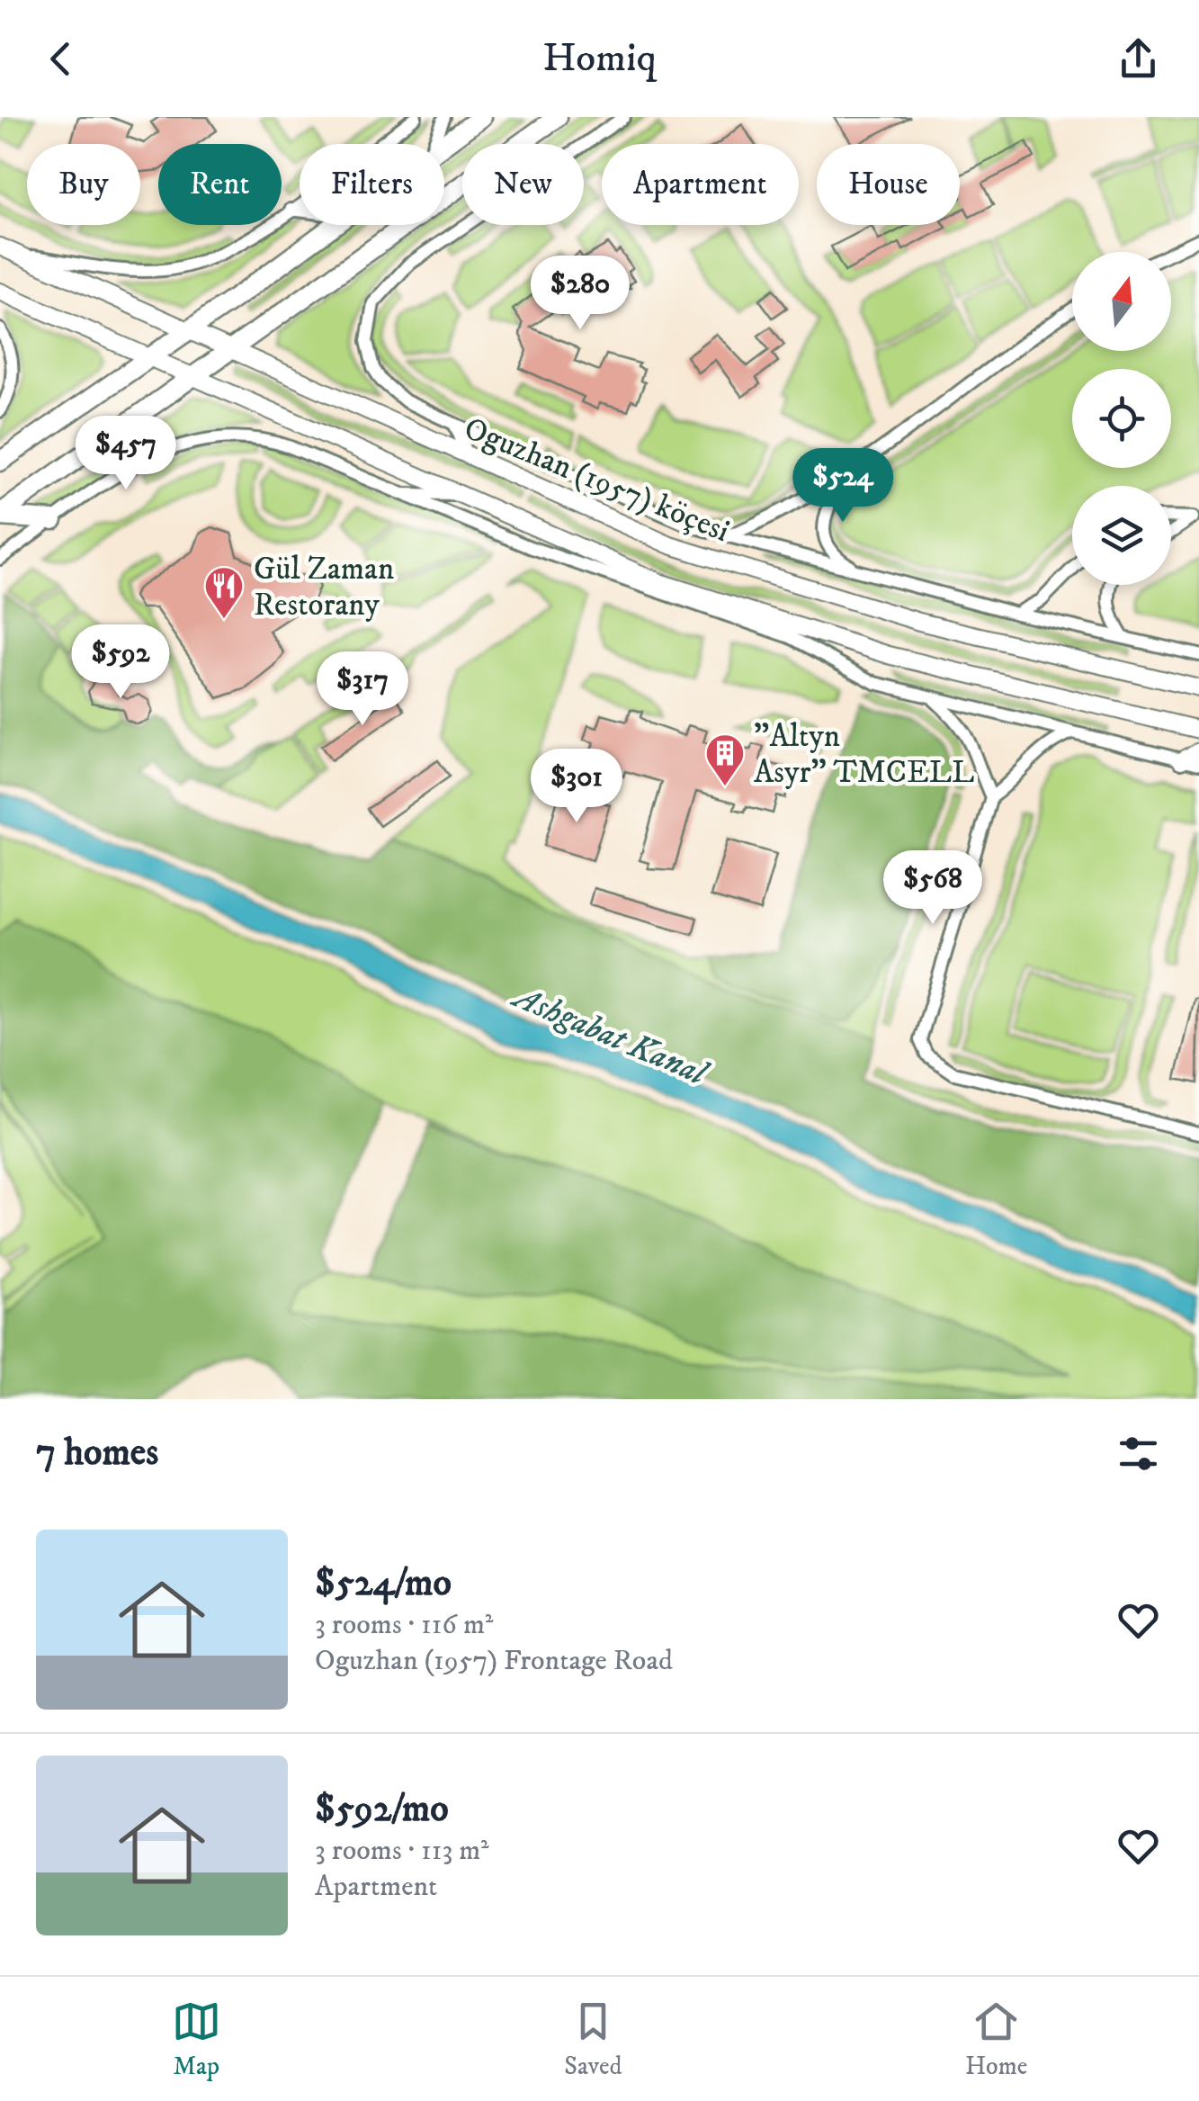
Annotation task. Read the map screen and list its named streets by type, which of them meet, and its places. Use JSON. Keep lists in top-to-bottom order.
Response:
{
  "streets": {
    "main road": ["Oguzhan (1957) köçesi"]
  },
  "water": ["Ashgabat Kanal"],
  "places": {
    "restaurant": ["Gül Zaman Restorany"],
    "building": ["\"Altyn Asyr\" TMCELL"]
  },
  "north": "top",
  "page": {
    "header": "Homiq",
    "chip": [
      "Buy",
      "Rent",
      "Filters",
      "New",
      "Apartment",
      "House"
    ],
    "price": [
      "$280",
      "$457",
      "$524",
      "$592",
      "$317",
      "$301",
      "$568"
    ],
    "heading": "7 homes",
    "list": [
      {
        "name": "$524/mo",
        "note": "3 rooms · 116 m² · Oguzhan (1957) Frontage Road"
      },
      {
        "name": "$592/mo",
        "note": "3 rooms · 113 m² · Apartment"
      }
    ],
    "tabs": ["Map", "Saved", "Home"]
  }
}
